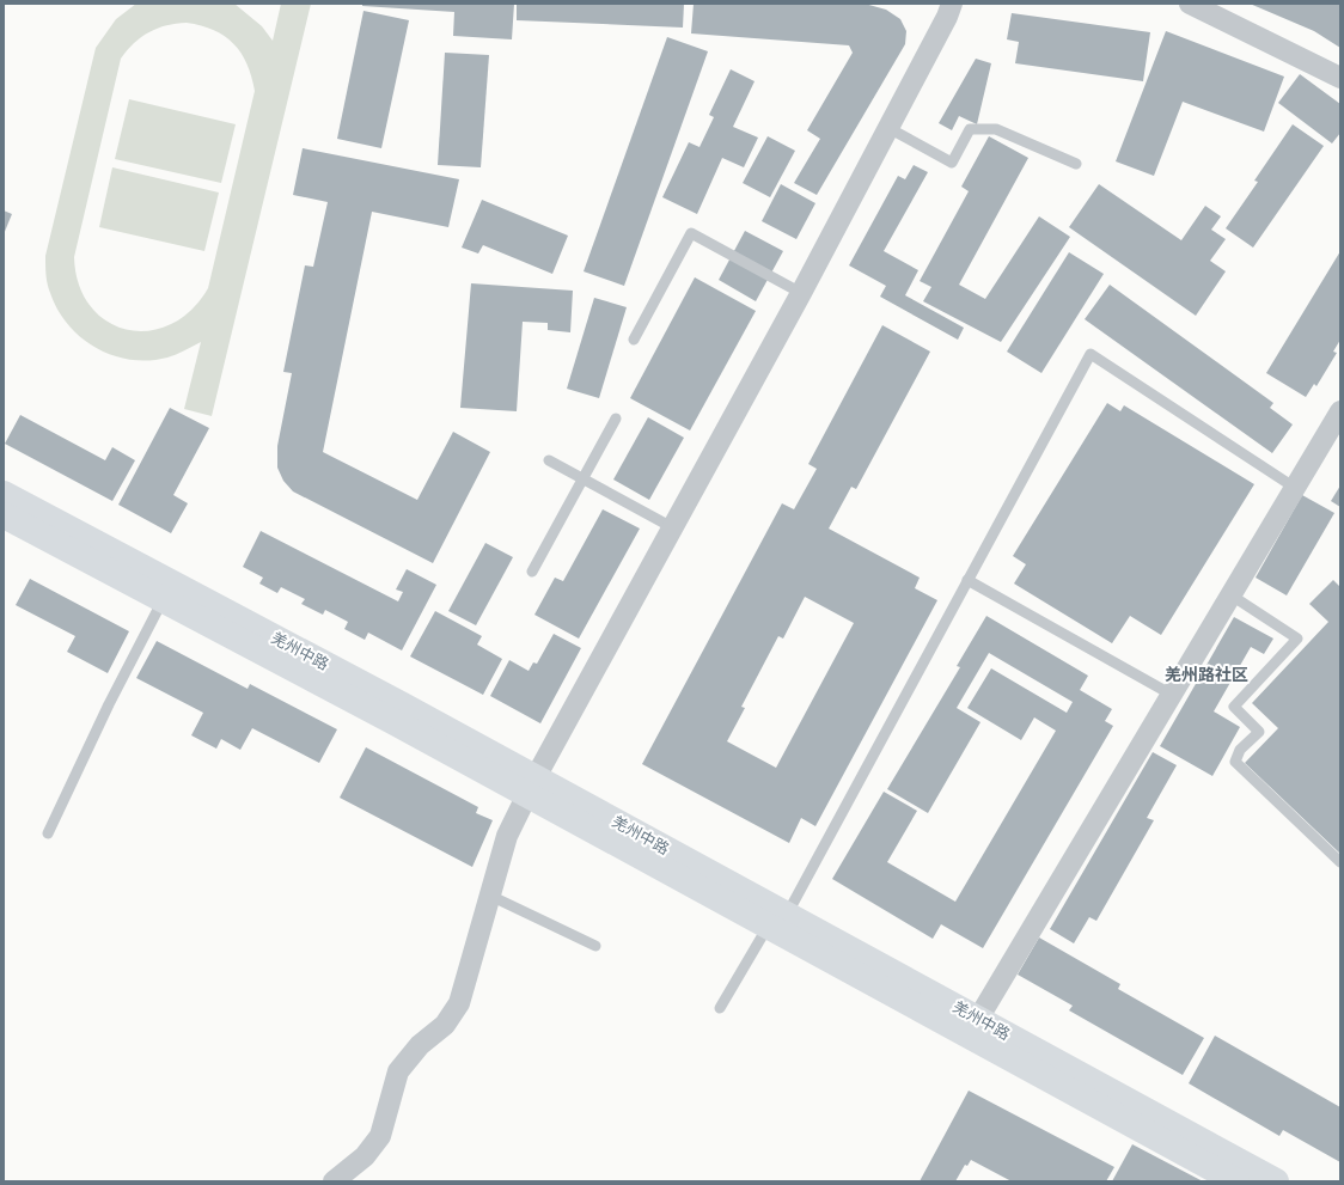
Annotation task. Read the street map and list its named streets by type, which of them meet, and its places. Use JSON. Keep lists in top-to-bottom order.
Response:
{
  "streets": {
    "main road": ["羌州中路"]
  },
  "districts": ["羌州路社区"]
}
